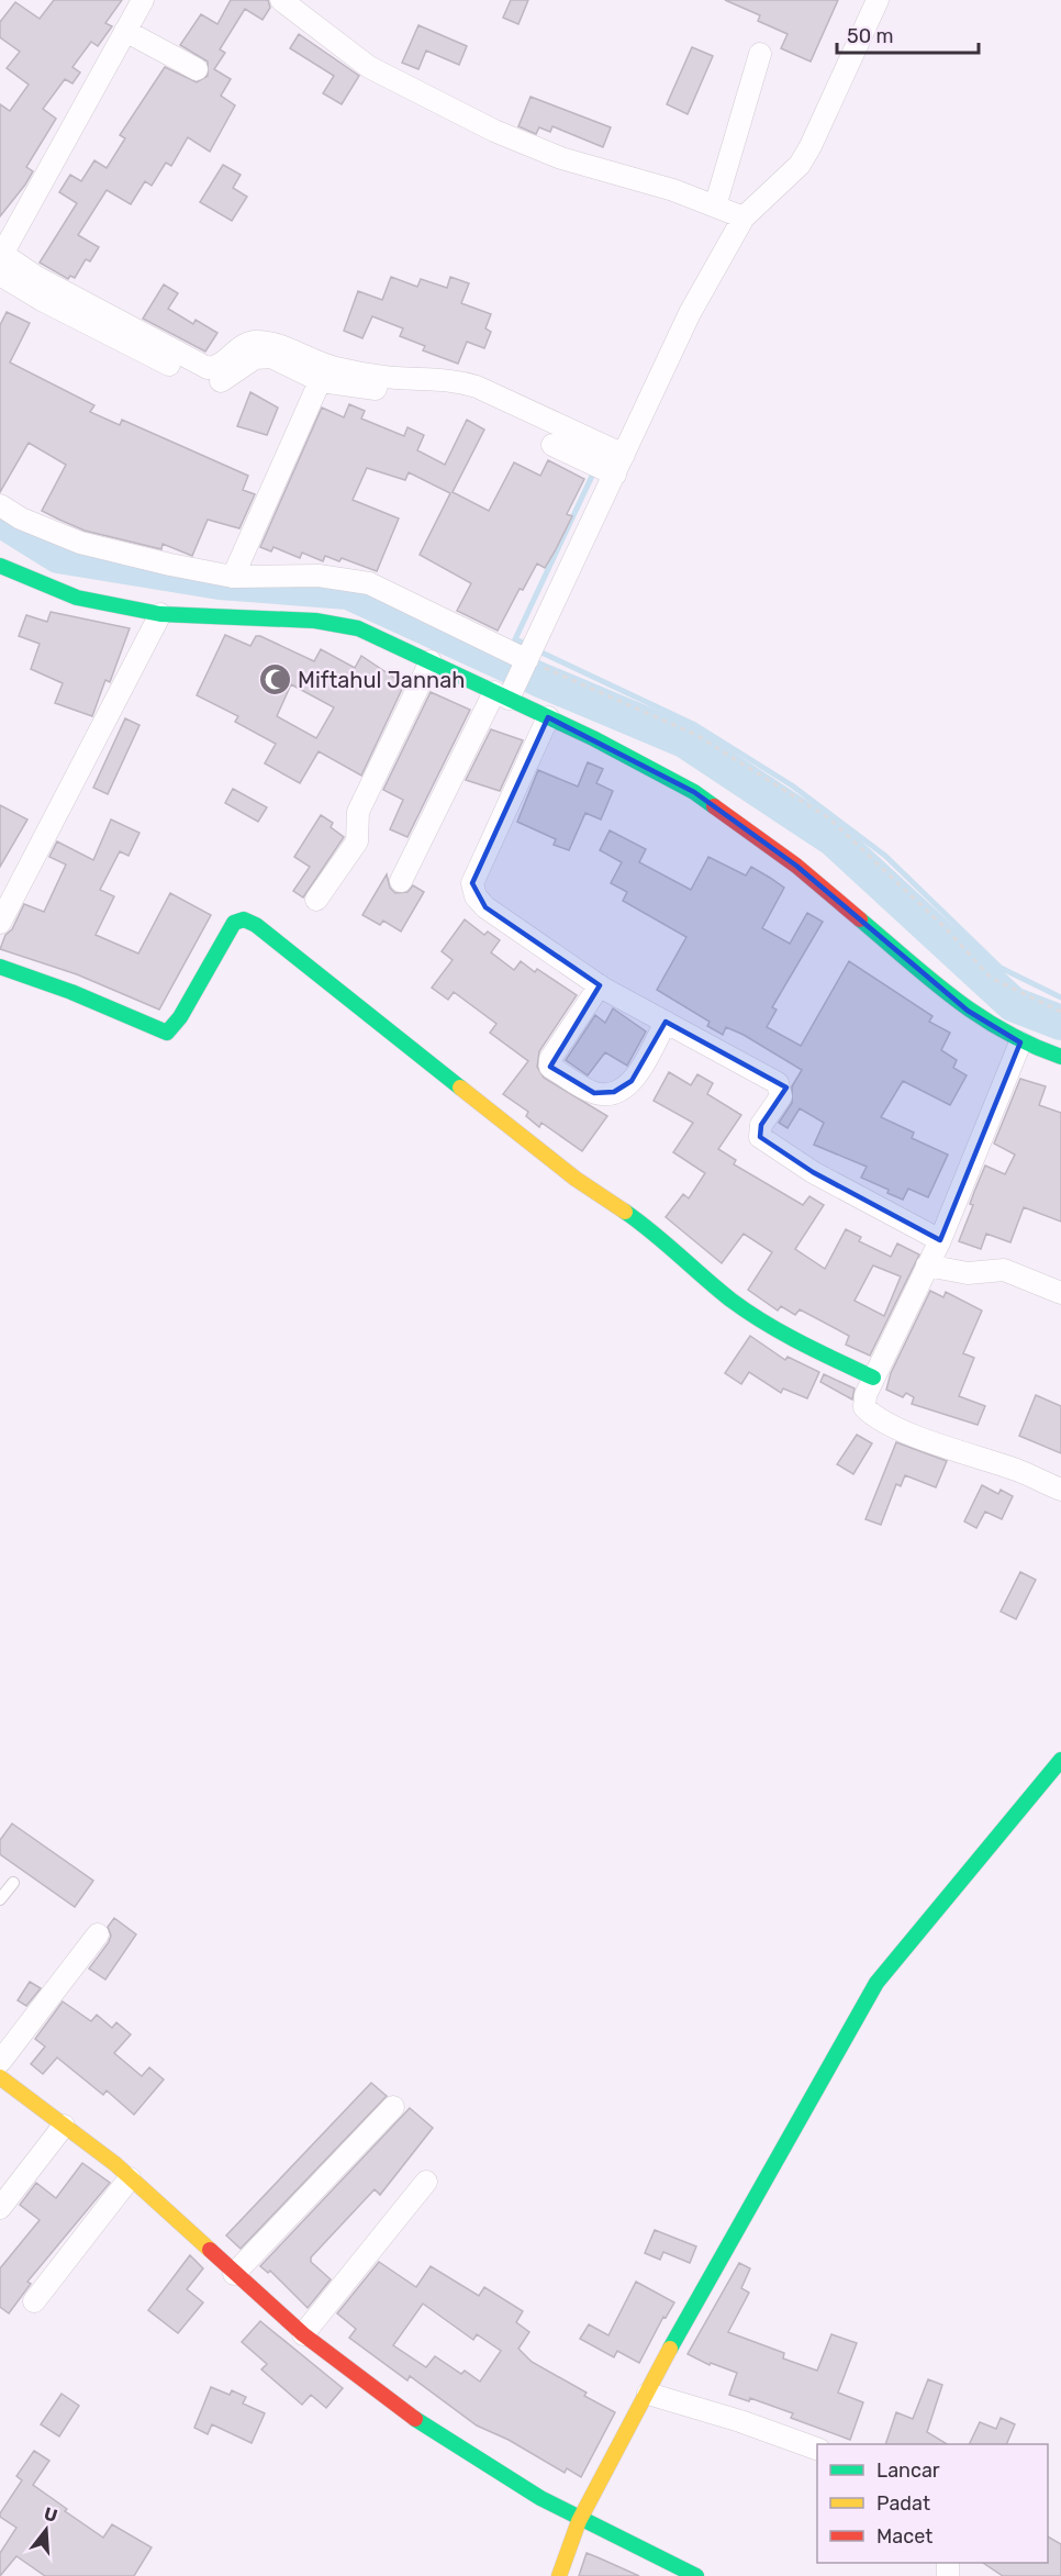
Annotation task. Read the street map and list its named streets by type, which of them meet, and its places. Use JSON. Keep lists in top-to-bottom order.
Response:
{
  "places": {
    "mosque": ["Miftahul Jannah"]
  },
  "legend": ["Lancar", "Padat", "Macet"],
  "scale_bar": "50 m",
  "north": "top"
}
